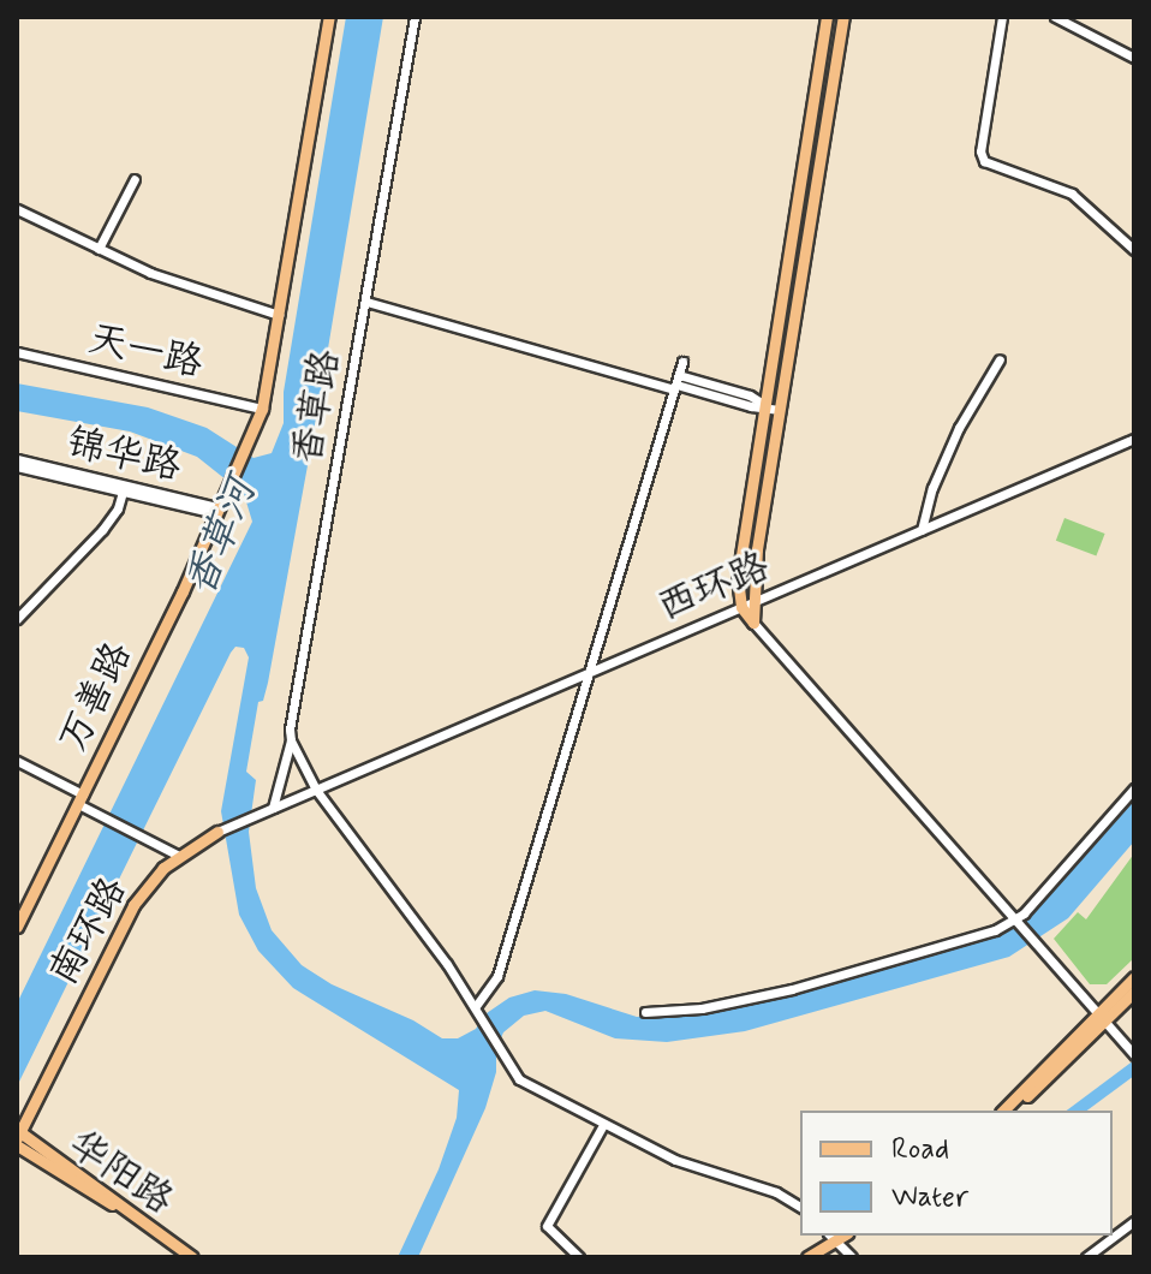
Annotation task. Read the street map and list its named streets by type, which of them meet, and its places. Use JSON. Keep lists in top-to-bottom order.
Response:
{
  "streets": {
    "main road": ["万善路", "南环路", "华阳路"],
    "street": [
      "天一路",
      "香草路",
      "锦华路",
      "西环路"
    ]
  },
  "crossings": [
    ["天一路", "万善路"],
    ["锦华路", "万善路"]
  ],
  "water": ["香草河"],
  "legend": ["Road", "Water"]
}
